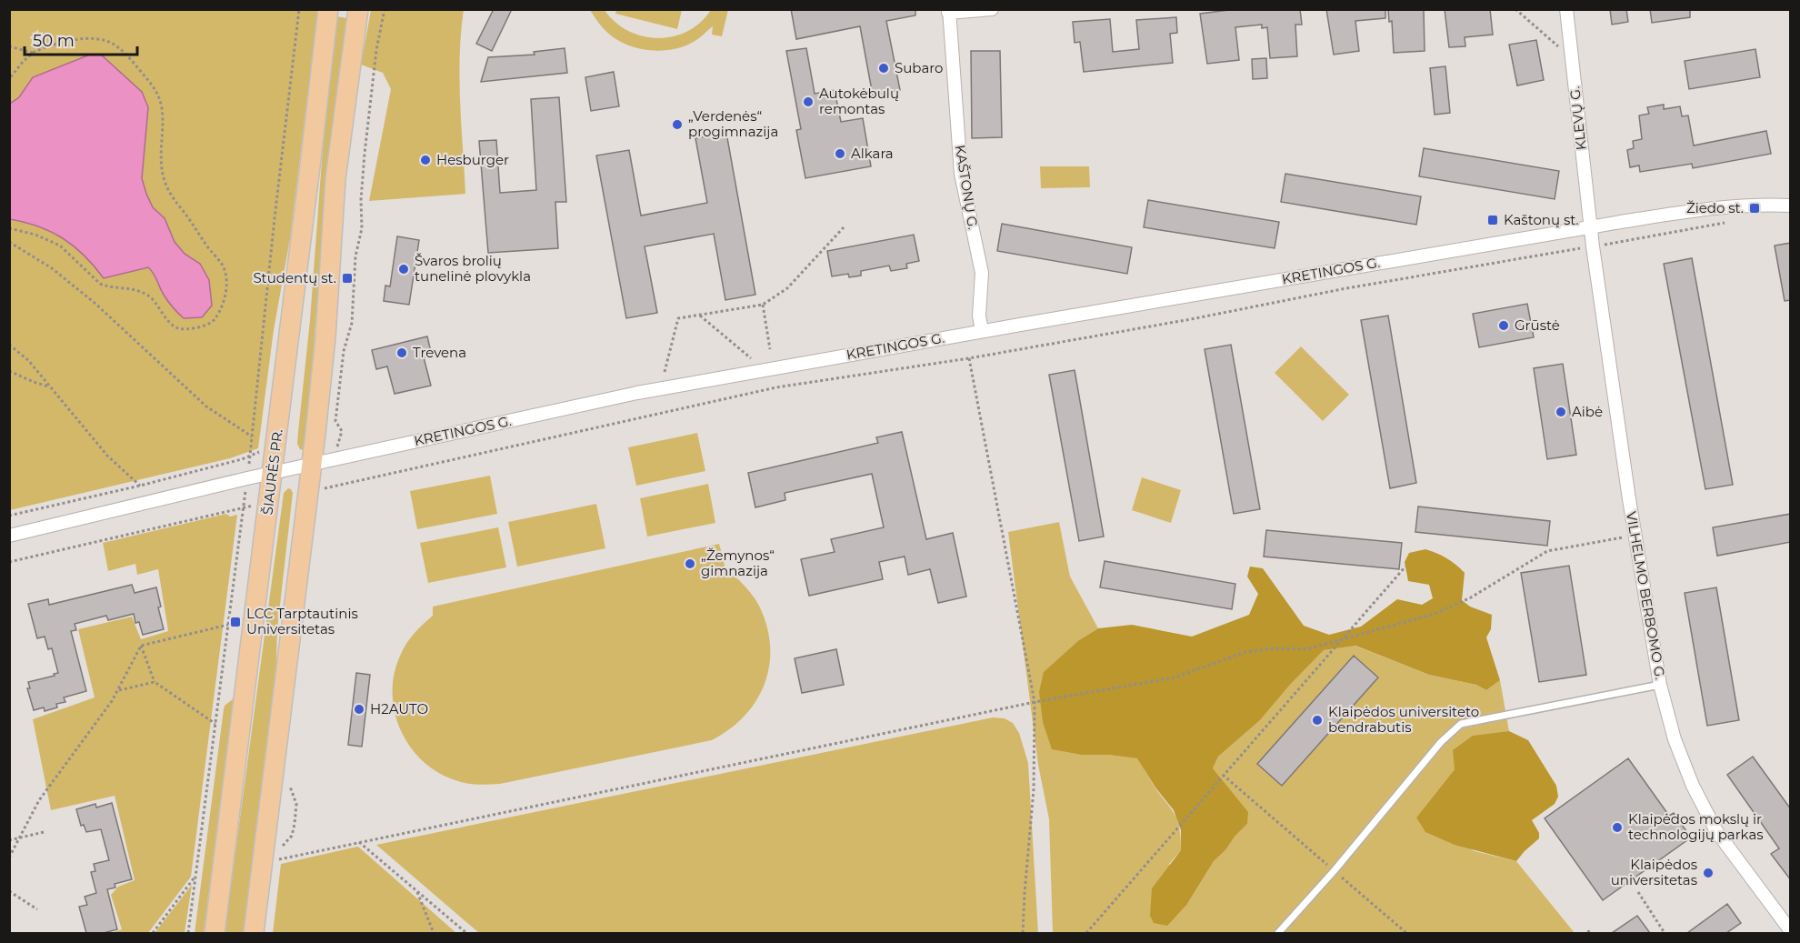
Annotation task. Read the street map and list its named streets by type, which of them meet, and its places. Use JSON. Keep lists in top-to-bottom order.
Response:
{
  "streets": {
    "main road": ["ŠIAURĖS PR."],
    "street": [
      "KLEVŲ G.",
      "KAŠTONŲ G.",
      "KRETINGOS G.",
      "VILHELMO BERBOMO G."
    ]
  },
  "crossings": [
    ["KLEVŲ G.", "KRETINGOS G."],
    ["KLEVŲ G.", "VILHELMO BERBOMO G."],
    ["KAŠTONŲ G.", "KRETINGOS G."],
    ["KRETINGOS G.", "ŠIAURĖS PR."],
    ["KRETINGOS G.", "VILHELMO BERBOMO G."]
  ],
  "places": {
    "other": [
      "Subaro",
      "Autokėbulų remontas",
      "„Verdenės“ progimnazija",
      "Alkara",
      "Hesburger",
      "Švaros brolių tunelinė plovykla",
      "Grūstė",
      "Trevena",
      "Aibė",
      "„Žemynos“ gimnazija",
      "H2AUTO",
      "Klaipėdos universiteto bendrabutis",
      "Klaipėdos mokslų ir technologijų parkas",
      "Klaipėdos universitetas"
    ],
    "transit": [
      "Žiedo st.",
      "Kaštonų st.",
      "Studentų st.",
      "LCC Tarptautinis Universitetas"
    ]
  },
  "scale_bar": "50 m"
}
